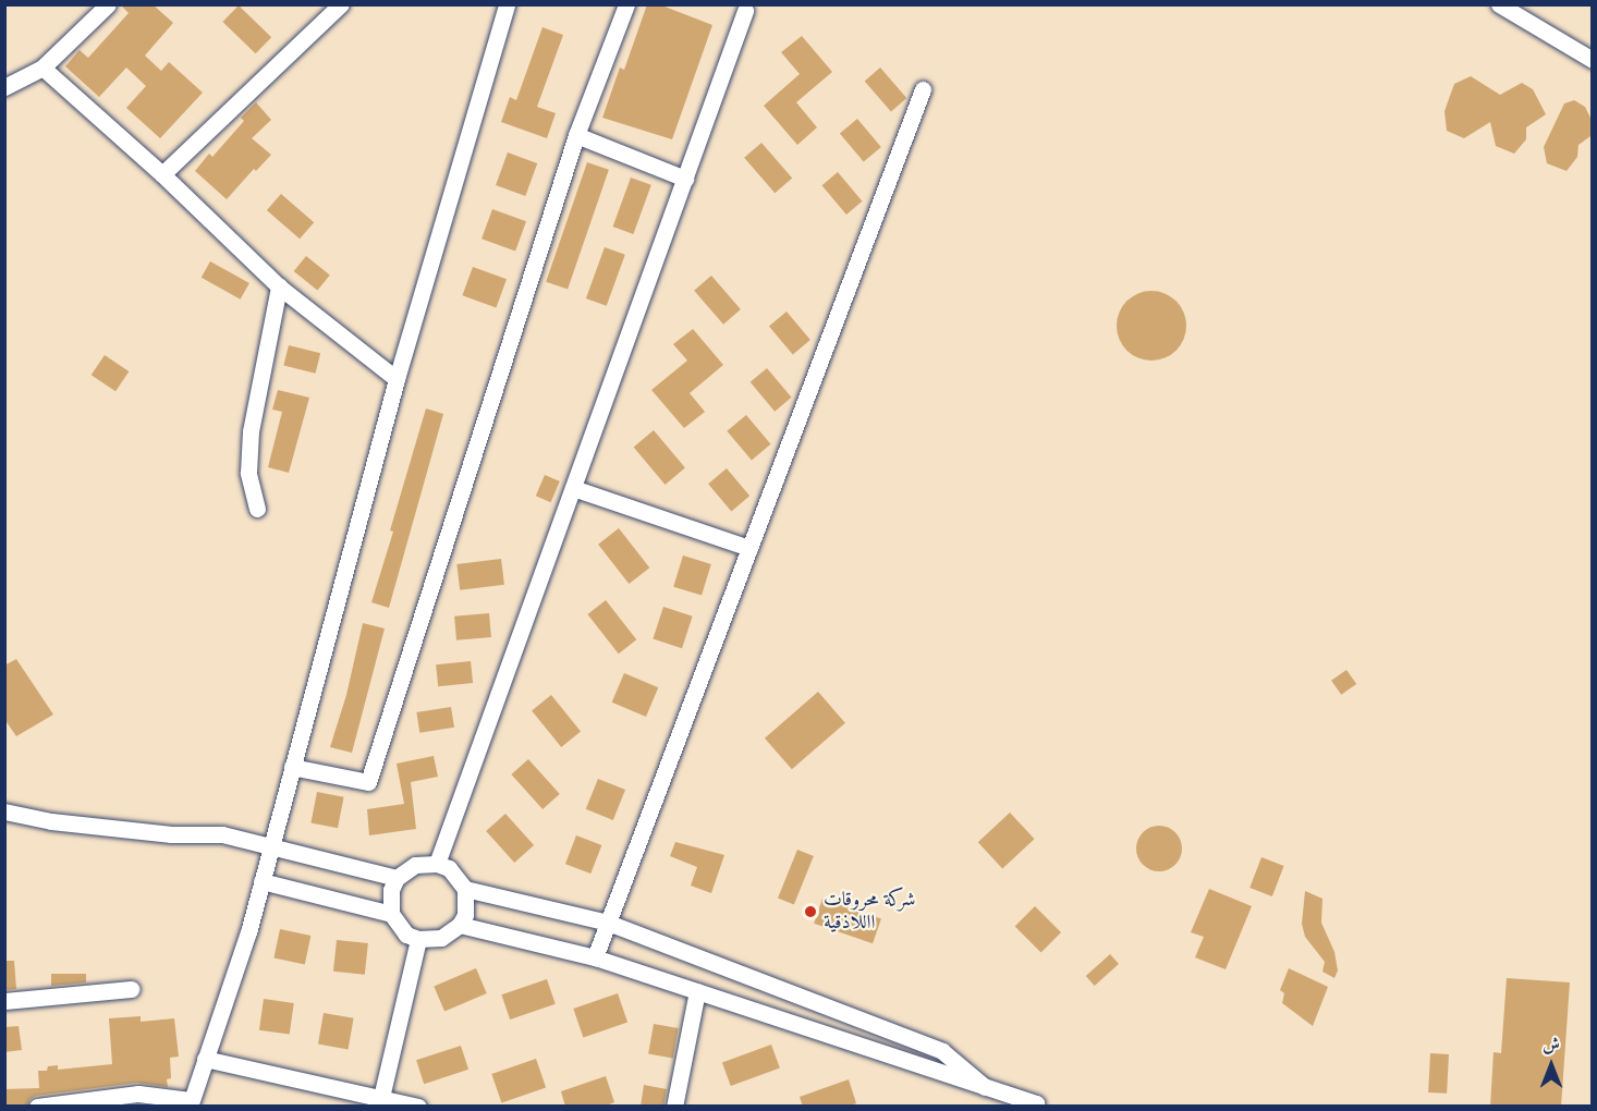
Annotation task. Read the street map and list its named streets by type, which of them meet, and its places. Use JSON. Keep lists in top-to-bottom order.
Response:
{
  "places": ["شركة محروقات االلاذقية"],
  "north": "top"
}
